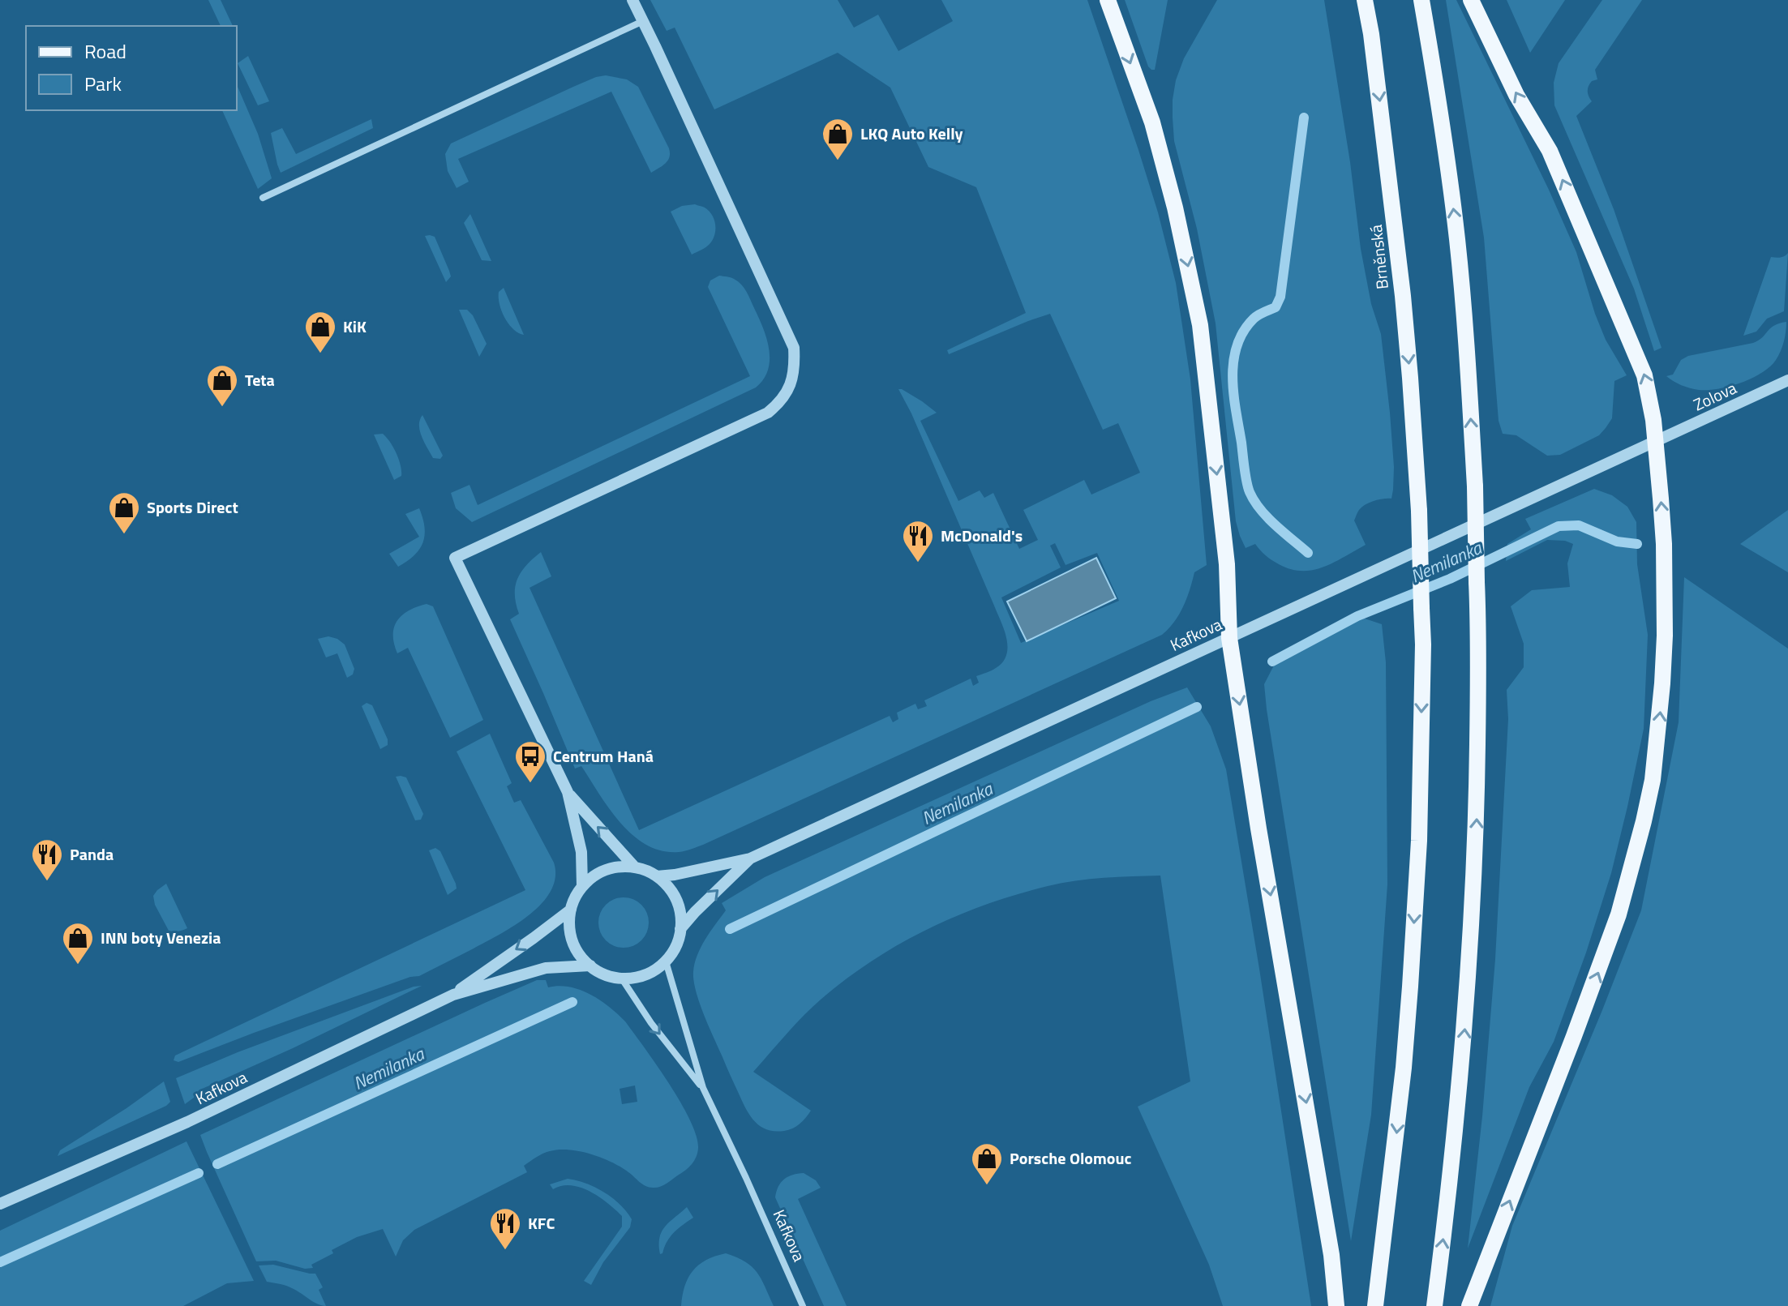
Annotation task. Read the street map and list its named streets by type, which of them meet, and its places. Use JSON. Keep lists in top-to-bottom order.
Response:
{
  "streets": {
    "main road": ["Brněnská"],
    "street": ["Zolova", "Kafkova"]
  },
  "crossings": [
    ["Zolova", "Kafkova"]
  ],
  "water": ["Nemilanka"],
  "places": {
    "shop": [
      "LKQ Auto Kelly",
      "KiK",
      "Teta",
      "Sports Direct",
      "INN boty Venezia",
      "Porsche Olomouc"
    ],
    "restaurant": ["McDonald's", "Panda", "KFC"],
    "bus stop": ["Centrum Haná"]
  },
  "legend": ["Road", "Park"]
}
